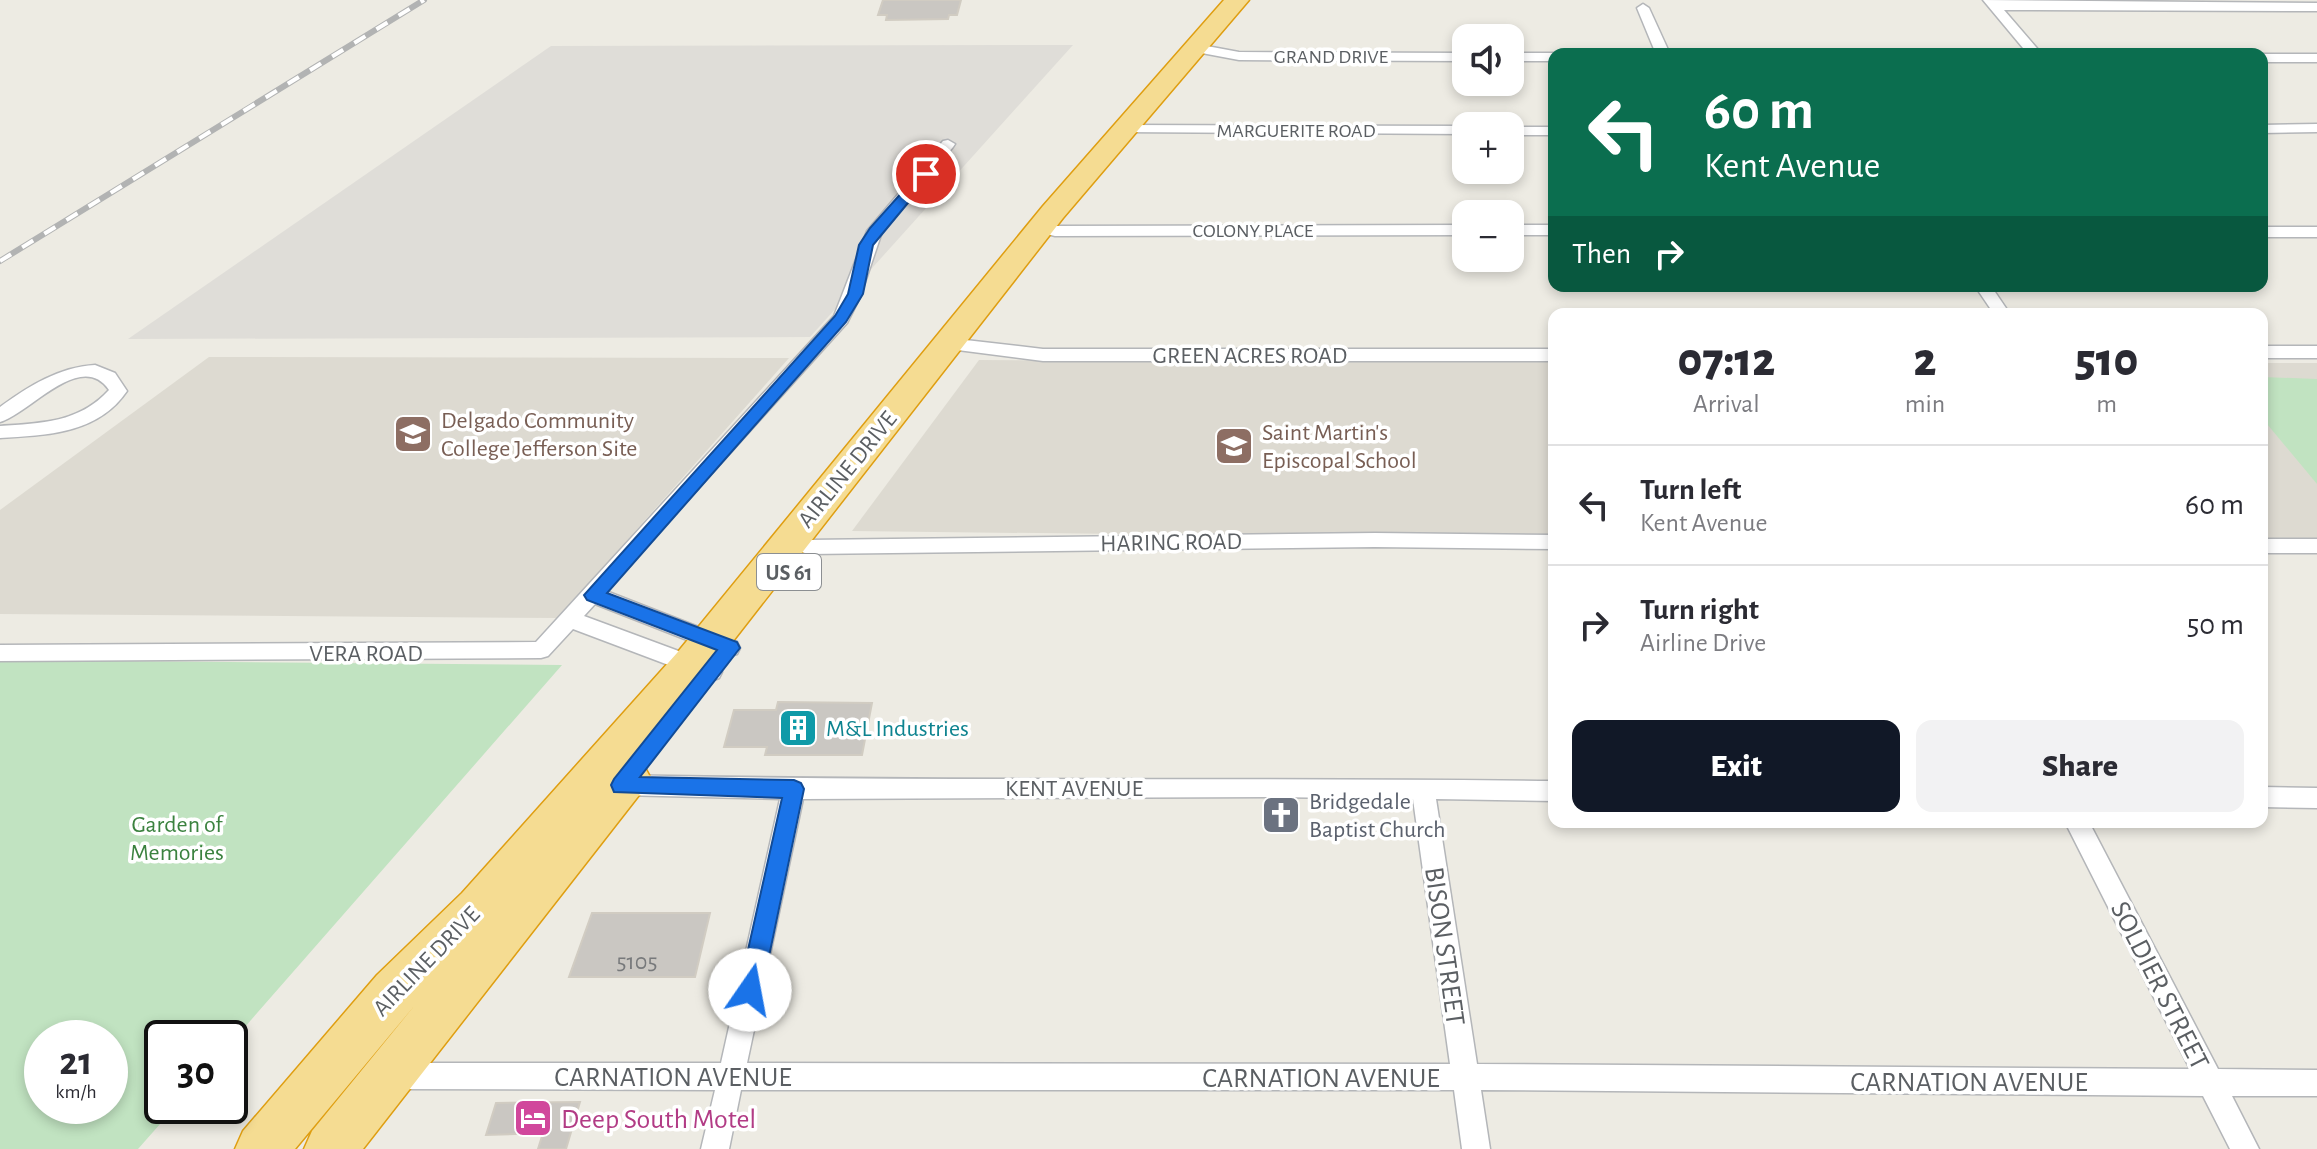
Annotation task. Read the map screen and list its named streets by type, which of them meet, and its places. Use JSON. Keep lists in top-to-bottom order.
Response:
{
  "streets": {
    "highway": ["AIRLINE DRIVE", "US 61"],
    "street": [
      "GRAND DRIVE",
      "MARGUERITE ROAD",
      "COLONY PLACE",
      "GREEN ACRES ROAD",
      "HARING ROAD",
      "VERA ROAD",
      "KENT AVENUE",
      "BISON STREET",
      "SOLDIER STREET",
      "CARNATION AVENUE"
    ]
  },
  "crossings": [
    ["GRAND DRIVE", "AIRLINE DRIVE"],
    ["MARGUERITE ROAD", "AIRLINE DRIVE"],
    ["COLONY PLACE", "AIRLINE DRIVE"],
    ["GREEN ACRES ROAD", "AIRLINE DRIVE"],
    ["AIRLINE DRIVE", "HARING ROAD"],
    ["AIRLINE DRIVE", "KENT AVENUE"],
    ["AIRLINE DRIVE", "CARNATION AVENUE"],
    ["KENT AVENUE", "BISON STREET"],
    ["BISON STREET", "CARNATION AVENUE"],
    ["SOLDIER STREET", "CARNATION AVENUE"]
  ],
  "parks": ["Garden of Memories"],
  "places": {
    "school or university": ["Delgado Community College Jefferson Site", "Saint Martin's Episcopal School"],
    "building": ["M&L Industries"],
    "church": ["Bridgedale Baptist Church"],
    "hotel": ["Deep South Motel"]
  },
  "house_numbers": ["5105"],
  "page": {
    "map_buttons": ["+", "−"],
    "turn": ["60 m", "Kent Avenue"],
    "then": "Then",
    "eta": [
      "07:12",
      "Arrival",
      "2",
      "min",
      "510",
      "m"
    ],
    "list": [
      {
        "name": "Turn left",
        "note": "Kent Avenue",
        "value": "60 m"
      },
      {
        "name": "Turn right",
        "note": "Airline Drive",
        "value": "50 m"
      }
    ],
    "buttons": ["Exit", "Share"],
    "speed": "21 km/h",
    "limit": "30"
  }
}
